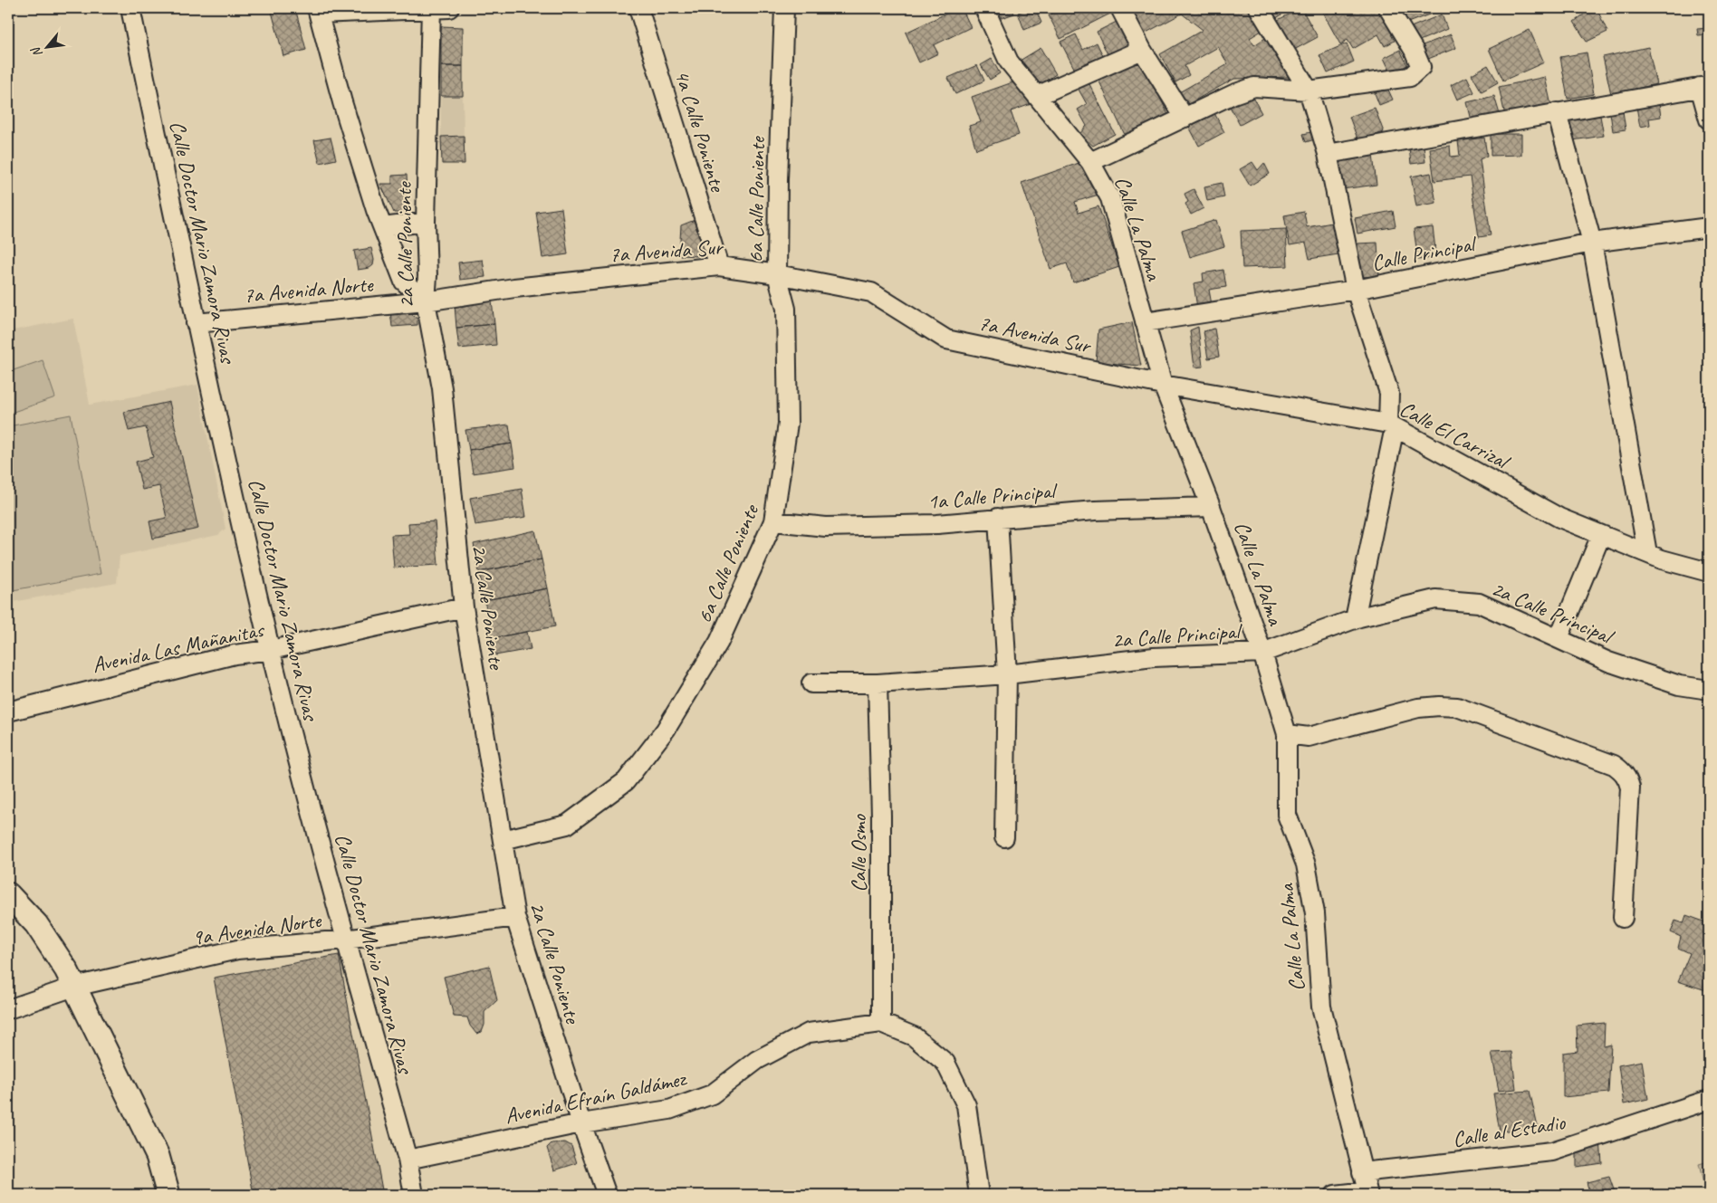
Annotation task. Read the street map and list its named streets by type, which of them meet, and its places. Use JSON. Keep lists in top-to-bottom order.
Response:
{
  "streets": {
    "street": [
      "4a Calle Poniente",
      "6a Calle Poniente",
      "Calle La Palma",
      "Calle Doctor Mario Zamora Rivas",
      "2a Calle Poniente",
      "7a Avenida Sur",
      "Calle Principal",
      "7a Avenida Norte",
      "Calle El Carrizal",
      "1a Calle Principal",
      "2a Calle Principal",
      "Avenida Las Mañanitas",
      "Calle Osmo",
      "9a Avenida Norte",
      "Avenida Efraín Galdámez",
      "Calle al Estadio"
    ]
  },
  "crossings": [
    ["4a Calle Poniente", "7a Avenida Sur"],
    ["6a Calle Poniente", "2a Calle Poniente"],
    ["6a Calle Poniente", "7a Avenida Sur"],
    ["6a Calle Poniente", "1a Calle Principal"],
    ["Calle La Palma", "7a Avenida Sur"],
    ["Calle La Palma", "Calle Principal"],
    ["Calle La Palma", "Calle El Carrizal"],
    ["Calle La Palma", "1a Calle Principal"],
    ["Calle La Palma", "2a Calle Principal"],
    ["Calle La Palma", "Calle al Estadio"],
    ["Calle Doctor Mario Zamora Rivas", "7a Avenida Norte"],
    ["Calle Doctor Mario Zamora Rivas", "Avenida Las Mañanitas"],
    ["Calle Doctor Mario Zamora Rivas", "9a Avenida Norte"],
    ["Calle Doctor Mario Zamora Rivas", "Avenida Efraín Galdámez"],
    ["2a Calle Poniente", "7a Avenida Sur"],
    ["2a Calle Poniente", "7a Avenida Norte"],
    ["2a Calle Poniente", "Avenida Las Mañanitas"],
    ["2a Calle Poniente", "9a Avenida Norte"],
    ["2a Calle Poniente", "Avenida Efraín Galdámez"],
    ["7a Avenida Sur", "7a Avenida Norte"],
    ["7a Avenida Sur", "Calle El Carrizal"],
    ["2a Calle Principal", "Calle Osmo"],
    ["Calle Osmo", "Avenida Efraín Galdámez"]
  ],
  "north": "bottom left"
}
